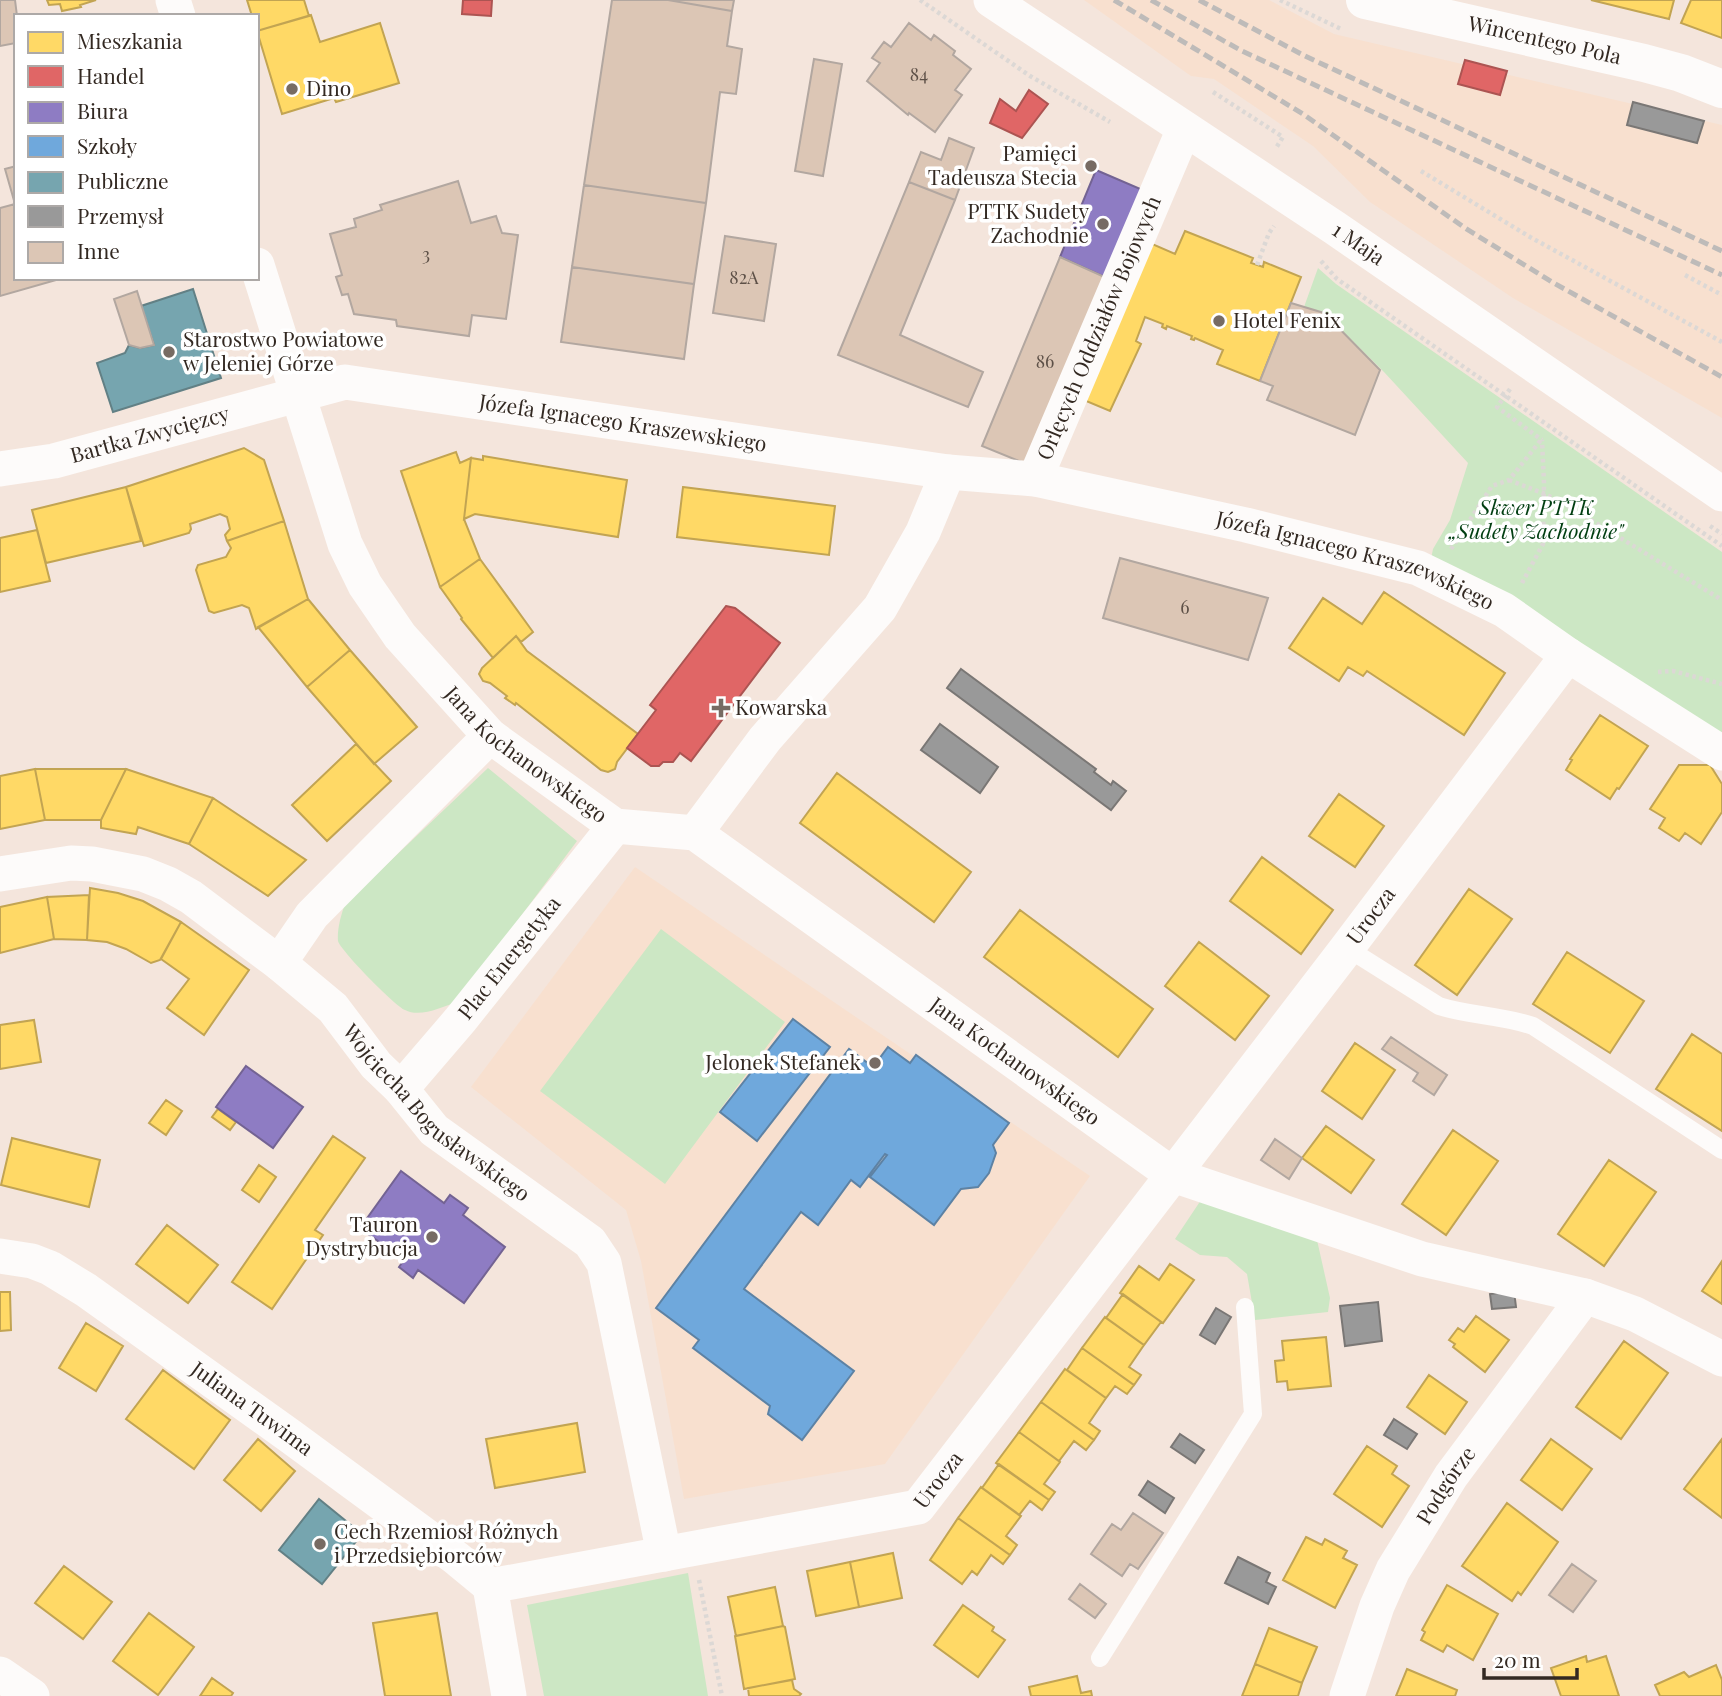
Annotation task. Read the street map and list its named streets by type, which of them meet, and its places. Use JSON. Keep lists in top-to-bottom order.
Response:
{
  "streets": {
    "street": [
      "Wincentego Pola",
      "1 Maja",
      "Orlęcych Oddziałów Bojowych",
      "Józefa Ignacego Kraszewskiego",
      "Bartka Zwycięzcy",
      "Jana Kochanowskiego",
      "Urocza",
      "Plac Energetyka",
      "Wojciecha Bogusławskiego",
      "Juliana Tuwima",
      "Podgórze"
    ]
  },
  "crossings": [
    ["1 Maja", "Orlęcych Oddziałów Bojowych"],
    ["Orlęcych Oddziałów Bojowych", "Józefa Ignacego Kraszewskiego"],
    ["Józefa Ignacego Kraszewskiego", "Bartka Zwycięzcy"],
    ["Józefa Ignacego Kraszewskiego", "Jana Kochanowskiego"],
    ["Józefa Ignacego Kraszewskiego", "Urocza"],
    ["Bartka Zwycięzcy", "Jana Kochanowskiego"],
    ["Jana Kochanowskiego", "Urocza"],
    ["Jana Kochanowskiego", "Plac Energetyka"],
    ["Urocza", "Wojciecha Bogusławskiego"],
    ["Urocza", "Juliana Tuwima"],
    ["Plac Energetyka", "Wojciecha Bogusławskiego"]
  ],
  "parks": ["Skwer PTTK „Sudety Zachodnie\""],
  "places": {
    "other": [
      "Dino",
      "Pamięci Tadeusza Stecia",
      "PTTK Sudety Zachodnie",
      "Hotel Fenix",
      "Starostwo Powiatowe w Jeleniej Górze",
      "Jelonek Stefanek",
      "Tauron Dystrybucja",
      "Cech Rzemiosł Różnych i Przedsiębiorców"
    ],
    "health": ["Kowarska"]
  },
  "house_numbers": [
    "84",
    "3",
    "82A",
    "86",
    "6"
  ],
  "legend": [
    "Mieszkania",
    "Handel",
    "Biura",
    "Szkoły",
    "Publiczne",
    "Przemysł",
    "Inne"
  ],
  "scale_bar": "20 m"
}
